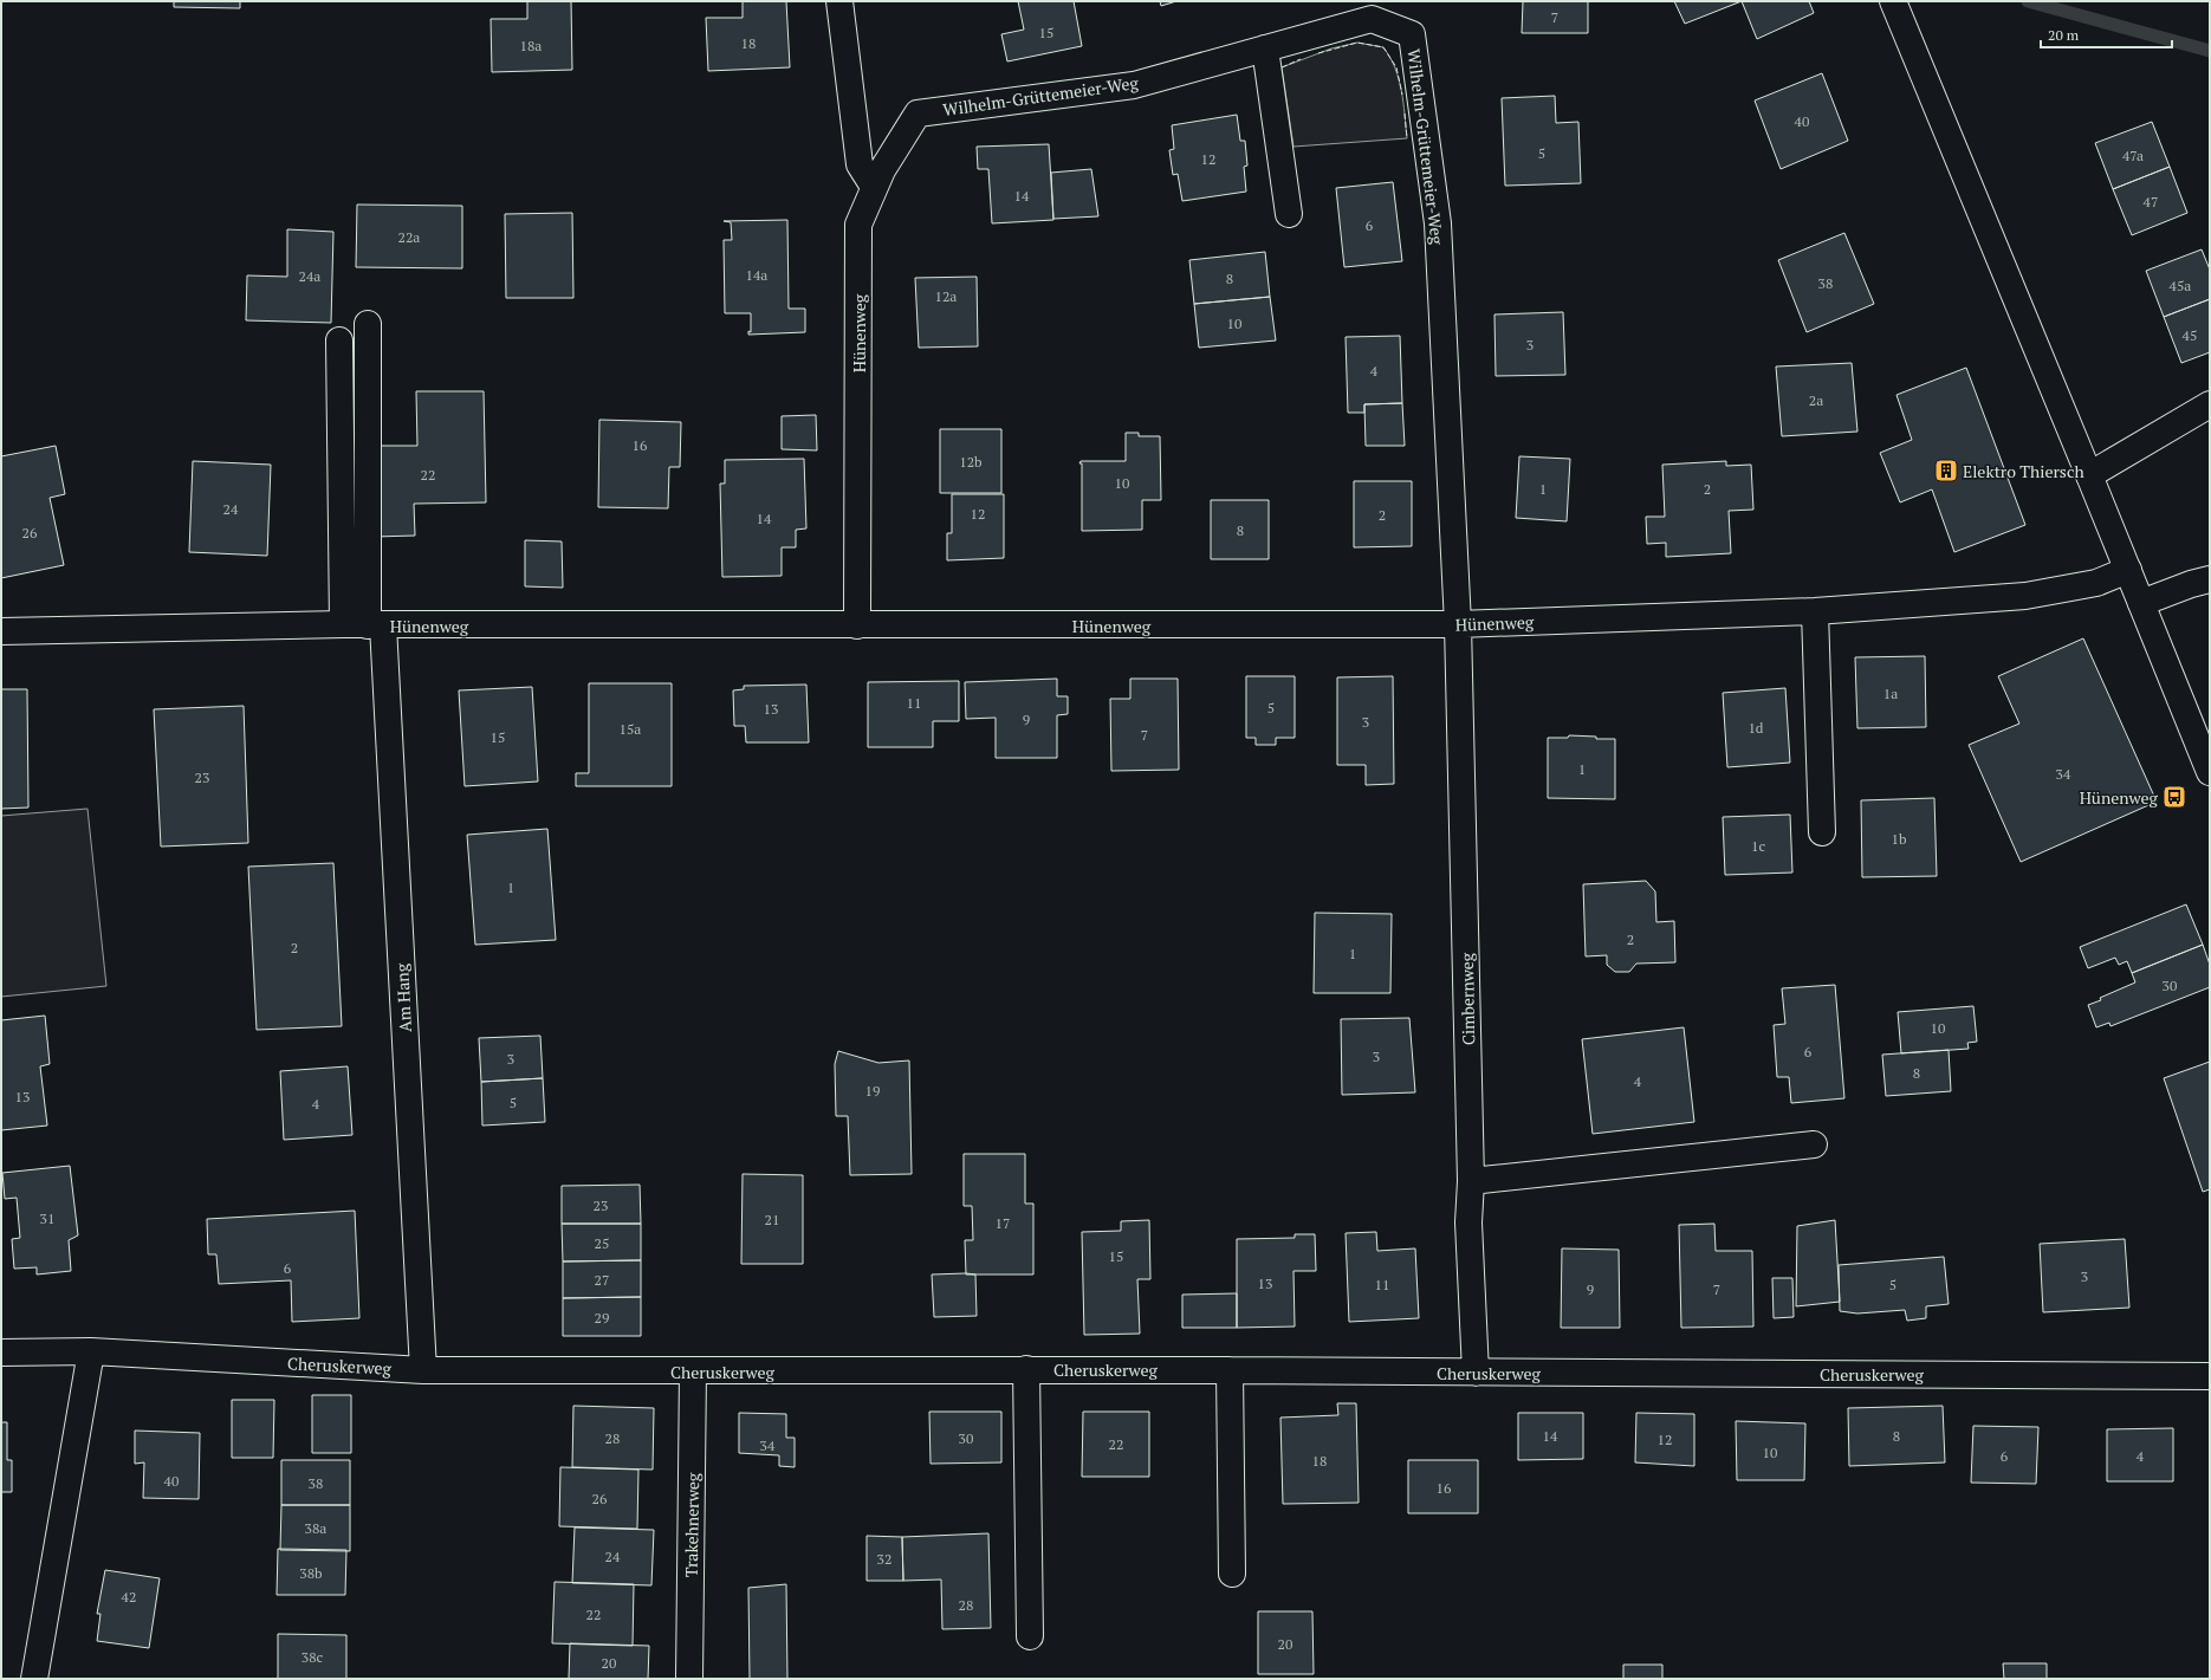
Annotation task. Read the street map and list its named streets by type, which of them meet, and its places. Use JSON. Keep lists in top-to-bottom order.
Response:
{
  "streets": {
    "street": [
      "Wilhelm-Grüttemeier-Weg",
      "Hünenweg",
      "Am Hang",
      "Cimbernweg",
      "Cheruskerweg",
      "Trakehnerweg"
    ]
  },
  "crossings": [
    ["Wilhelm-Grüttemeier-Weg", "Hünenweg"],
    ["Wilhelm-Grüttemeier-Weg", "Cimbernweg"],
    ["Hünenweg", "Am Hang"],
    ["Hünenweg", "Cimbernweg"],
    ["Am Hang", "Cheruskerweg"],
    ["Cimbernweg", "Cheruskerweg"],
    ["Cheruskerweg", "Trakehnerweg"]
  ],
  "places": {
    "building": ["Elektro Thiersch"],
    "bus stop": ["Hünenweg"]
  },
  "house_numbers": [
    "7",
    "15",
    "18",
    "18a",
    "40",
    "5",
    "47a",
    "12",
    "14",
    "47",
    "6",
    "22a",
    "14a",
    "24a",
    "8",
    "38",
    "45a",
    "12a",
    "10",
    "45",
    "3",
    "4",
    "2a",
    "16",
    "12b",
    "22",
    "10",
    "1",
    "2",
    "24",
    "12",
    "2",
    "14",
    "8",
    "26",
    "1a",
    "11",
    "5",
    "13",
    "9",
    "3",
    "1d",
    "15a",
    "7",
    "15",
    "1",
    "34",
    "23",
    "1b",
    "1c",
    "1",
    "2",
    "2",
    "1",
    "30",
    "10",
    "6",
    "3",
    "3",
    "8",
    "4",
    "19",
    "13",
    "5",
    "4",
    "23",
    "31",
    "21",
    "17",
    "25",
    "15",
    "6",
    "3",
    "27",
    "13",
    "11",
    "5",
    "9",
    "7",
    "29",
    "14",
    "8",
    "28",
    "30",
    "12",
    "22",
    "34",
    "10",
    "6",
    "4",
    "18",
    "40",
    "38",
    "16",
    "26",
    "38a",
    "24",
    "32",
    "38b",
    "42",
    "28",
    "22",
    "20",
    "38c",
    "20"
  ],
  "scale_bar": "20 m"
}
